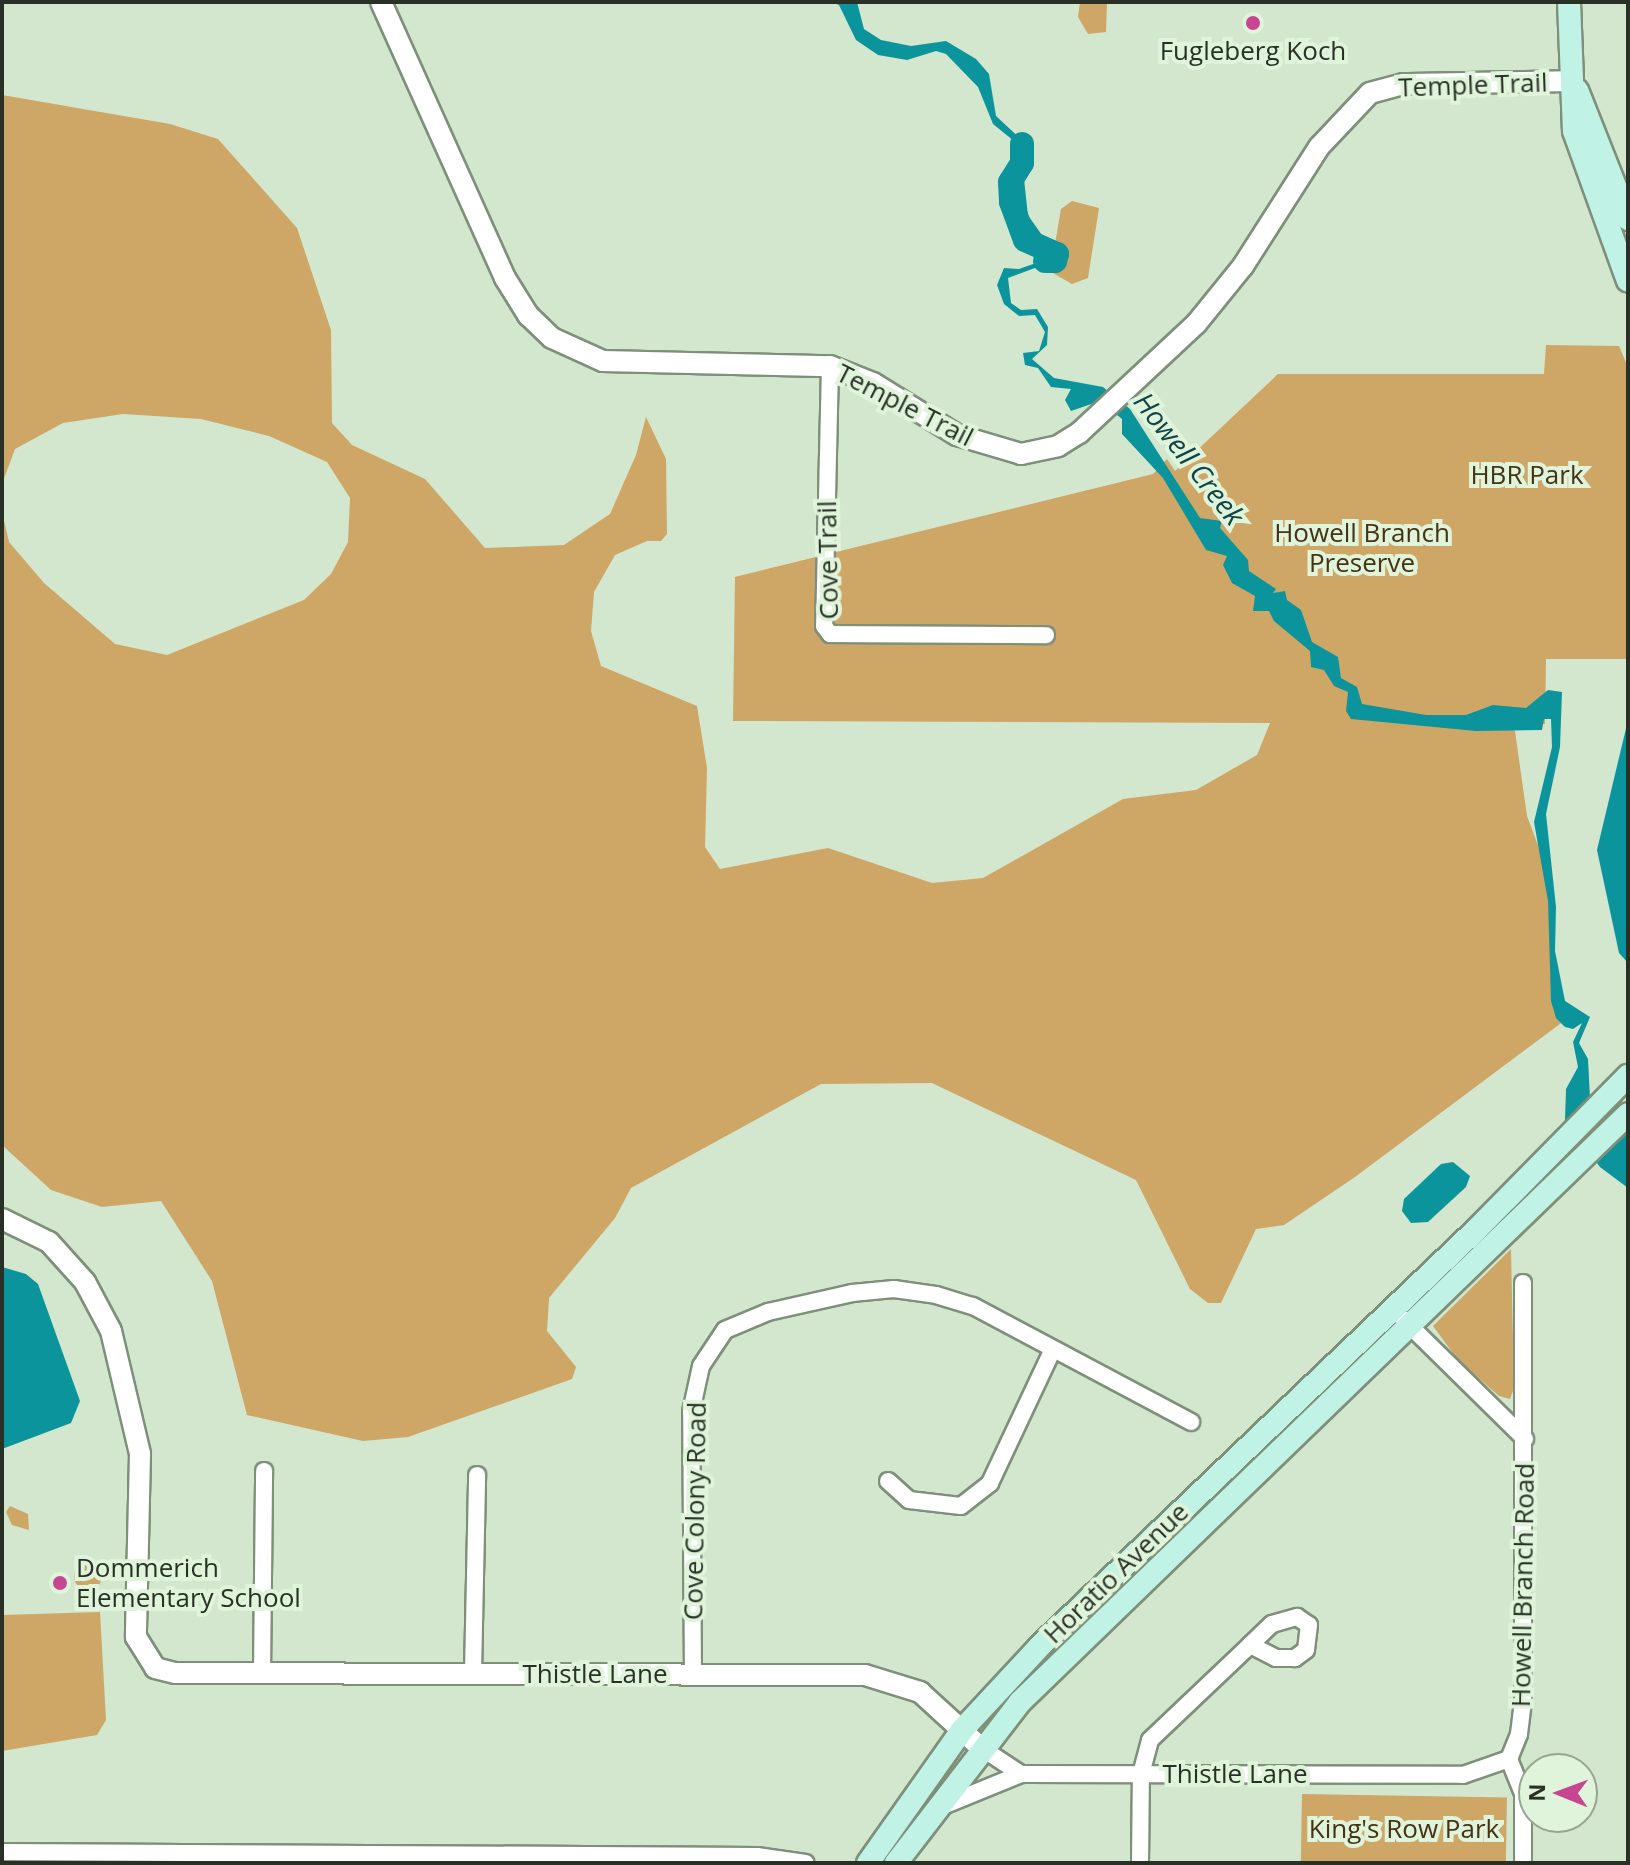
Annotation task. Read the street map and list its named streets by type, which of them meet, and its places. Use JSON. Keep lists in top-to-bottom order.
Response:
{
  "streets": {
    "main road": ["Horatio Avenue"],
    "street": [
      "Temple Trail",
      "Cove Trail",
      "Cove Colony Road",
      "Howell Branch Road",
      "Thistle Lane"
    ]
  },
  "crossings": [
    ["Temple Trail", "Cove Trail"],
    ["Cove Colony Road", "Thistle Lane"],
    ["Horatio Avenue", "Howell Branch Road"],
    ["Horatio Avenue", "Thistle Lane"],
    ["Howell Branch Road", "Thistle Lane"]
  ],
  "water": ["Howell Creek"],
  "parks": ["HBR Park", "Howell Branch Preserve", "King's Row Park"],
  "places": ["Fugleberg Koch", "Dommerich Elementary School"],
  "north": "left"
}
